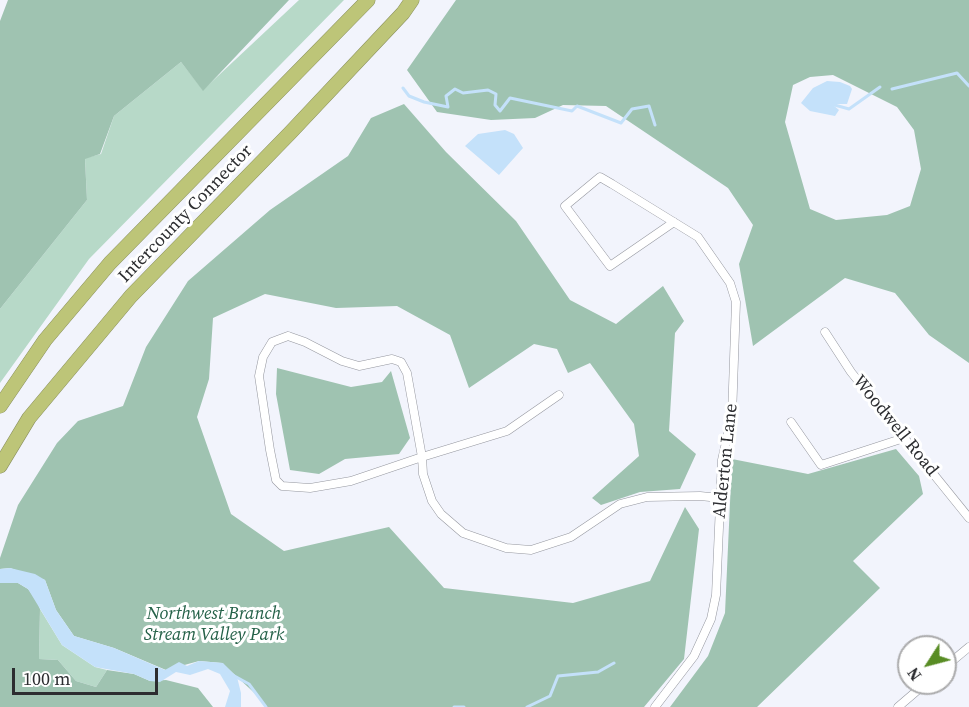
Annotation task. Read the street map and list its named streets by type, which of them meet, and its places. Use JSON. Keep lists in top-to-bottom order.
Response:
{
  "streets": {
    "highway": ["Intercounty Connector"],
    "street": ["Woodwell Road", "Alderton Lane"]
  },
  "parks": ["Northwest Branch Stream Valley Park"],
  "scale_bar": "100 m",
  "north": "bottom left"
}
